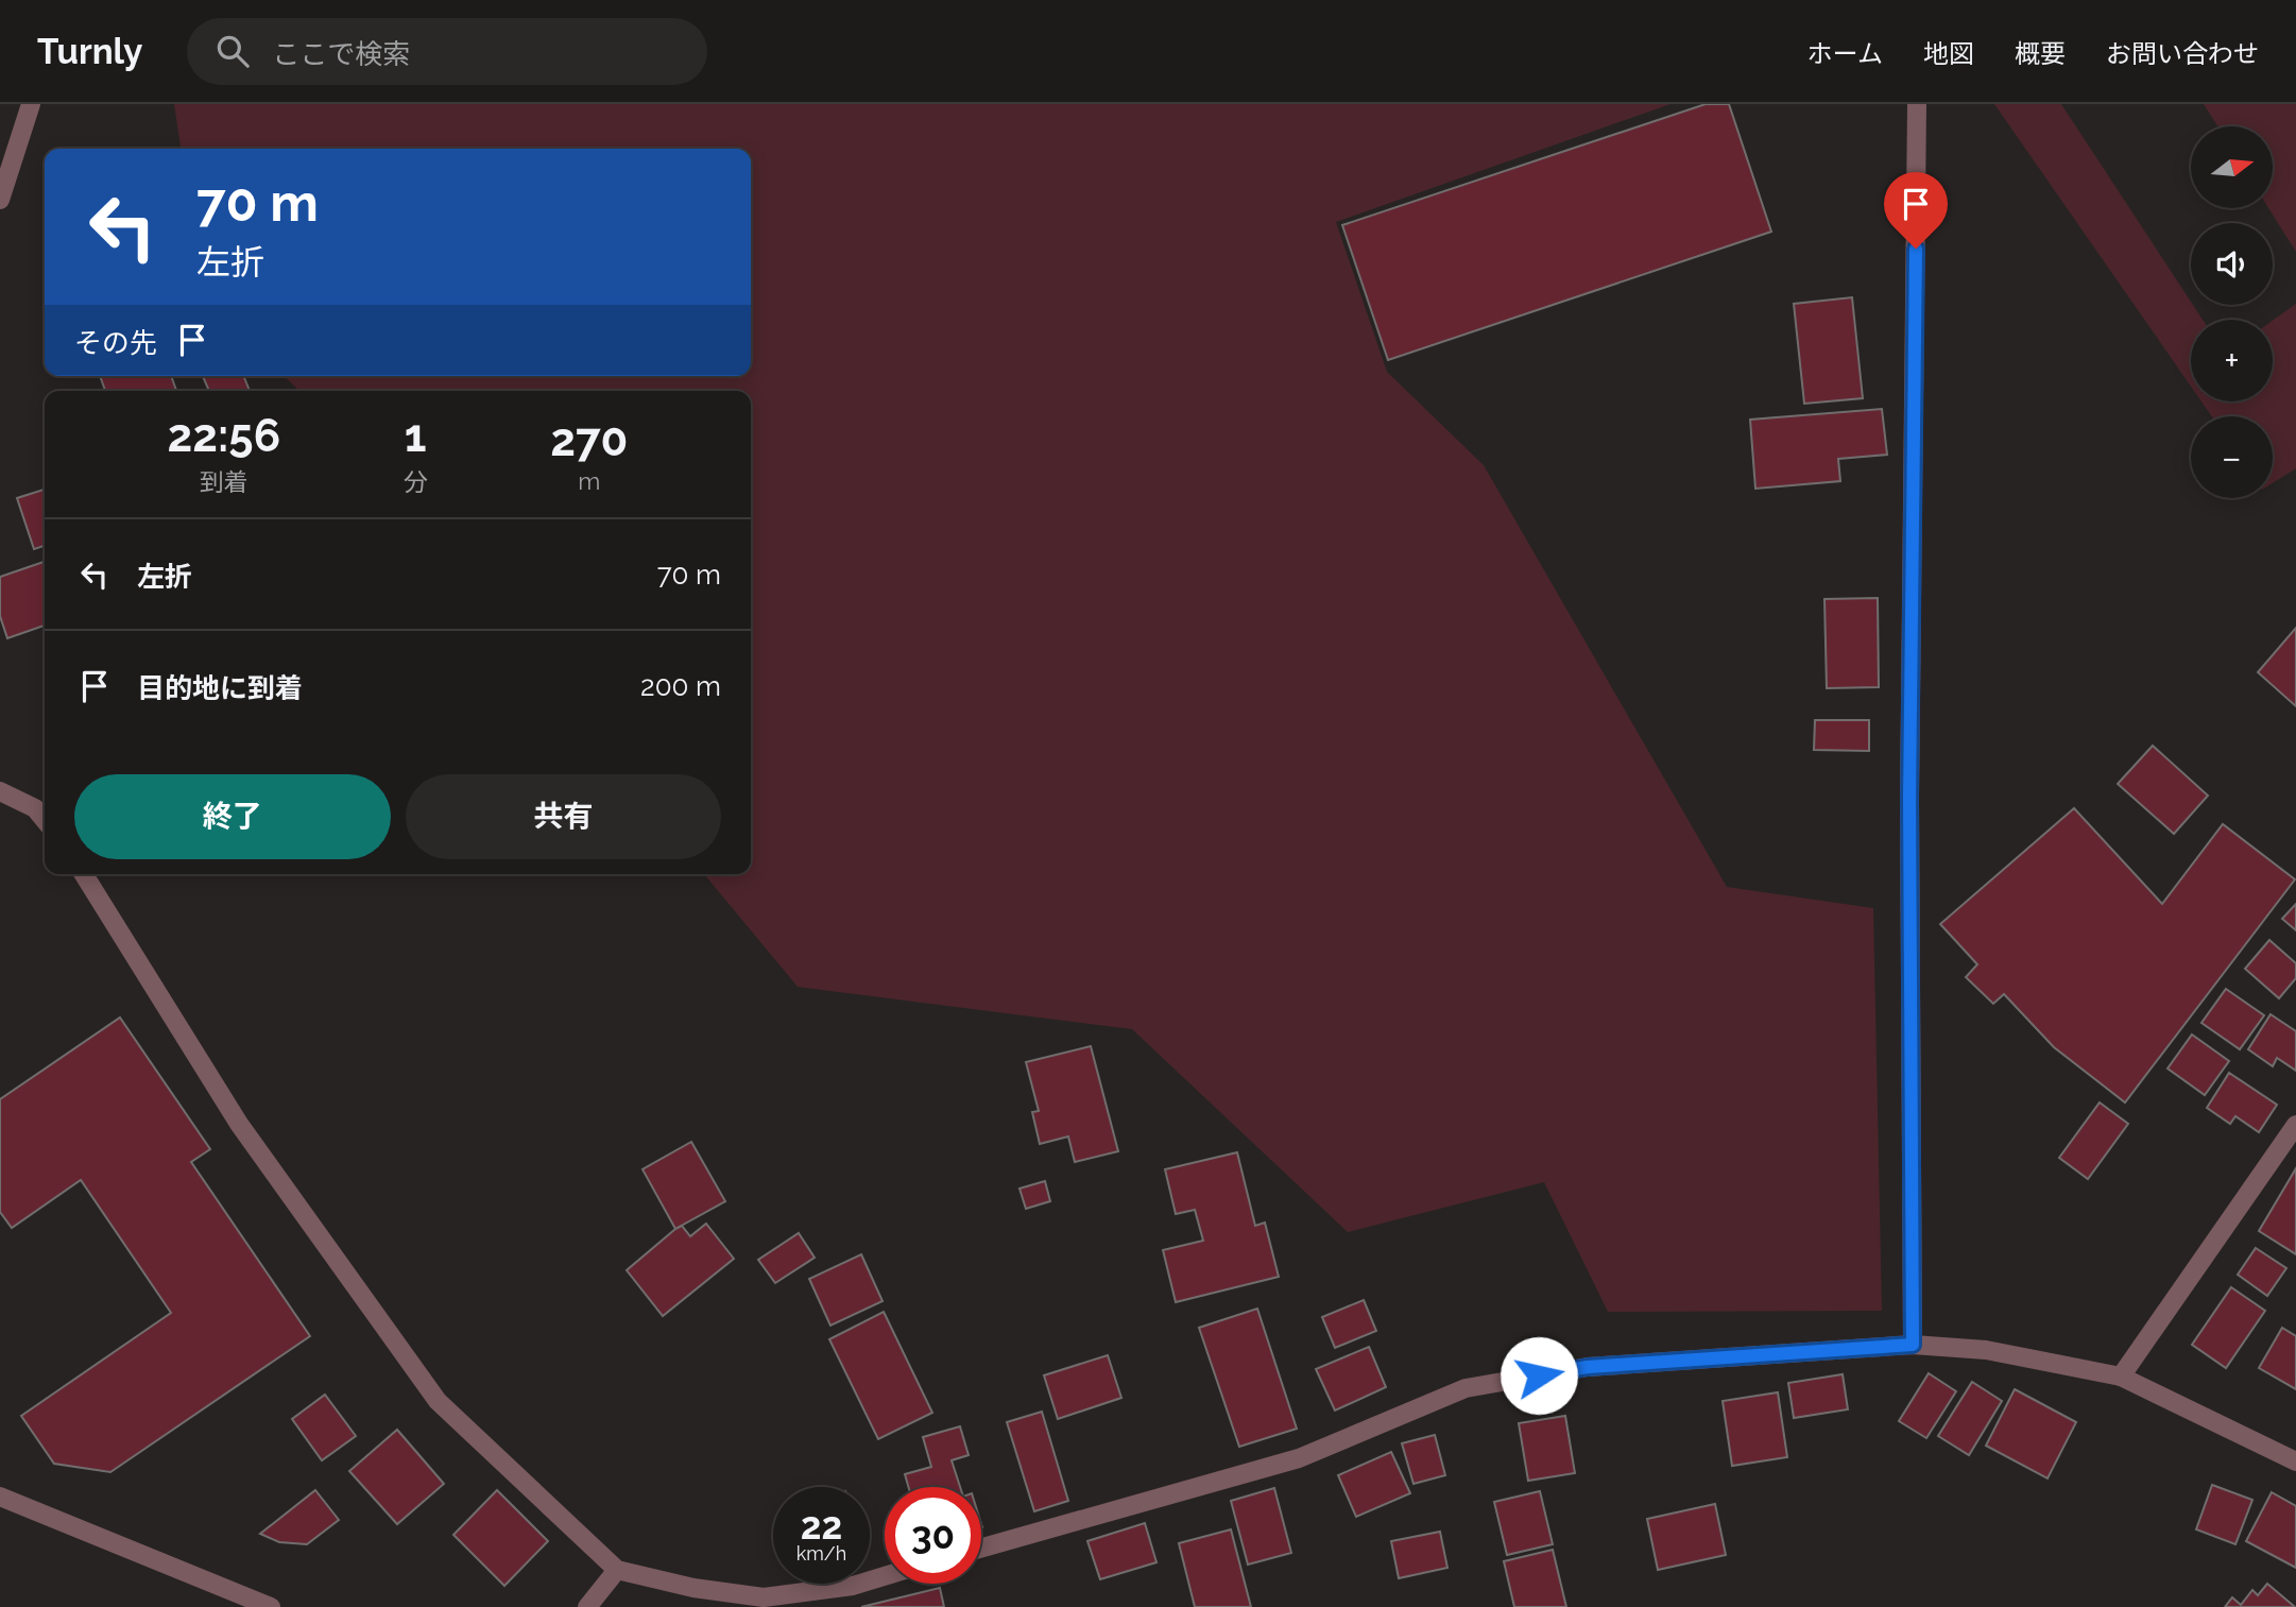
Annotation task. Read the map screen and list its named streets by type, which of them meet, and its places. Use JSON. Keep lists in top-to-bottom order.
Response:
{
  "north": "right",
  "page": {
    "header": "Turnly",
    "search": "ここで検索",
    "nav": [
      "ホーム",
      "地図",
      "概要",
      "お問い合わせ"
    ],
    "map_buttons": ["+", "−"],
    "turn": ["70 m", "左折"],
    "then": "その先",
    "eta": [
      "22:56",
      "到着",
      "1",
      "分",
      "270",
      "m"
    ],
    "list": [
      {
        "name": "左折",
        "value": "70 m"
      },
      {
        "name": "目的地に到着",
        "value": "200 m"
      }
    ],
    "buttons": ["終了", "共有"],
    "speed": "22 km/h",
    "limit": "30"
  }
}
